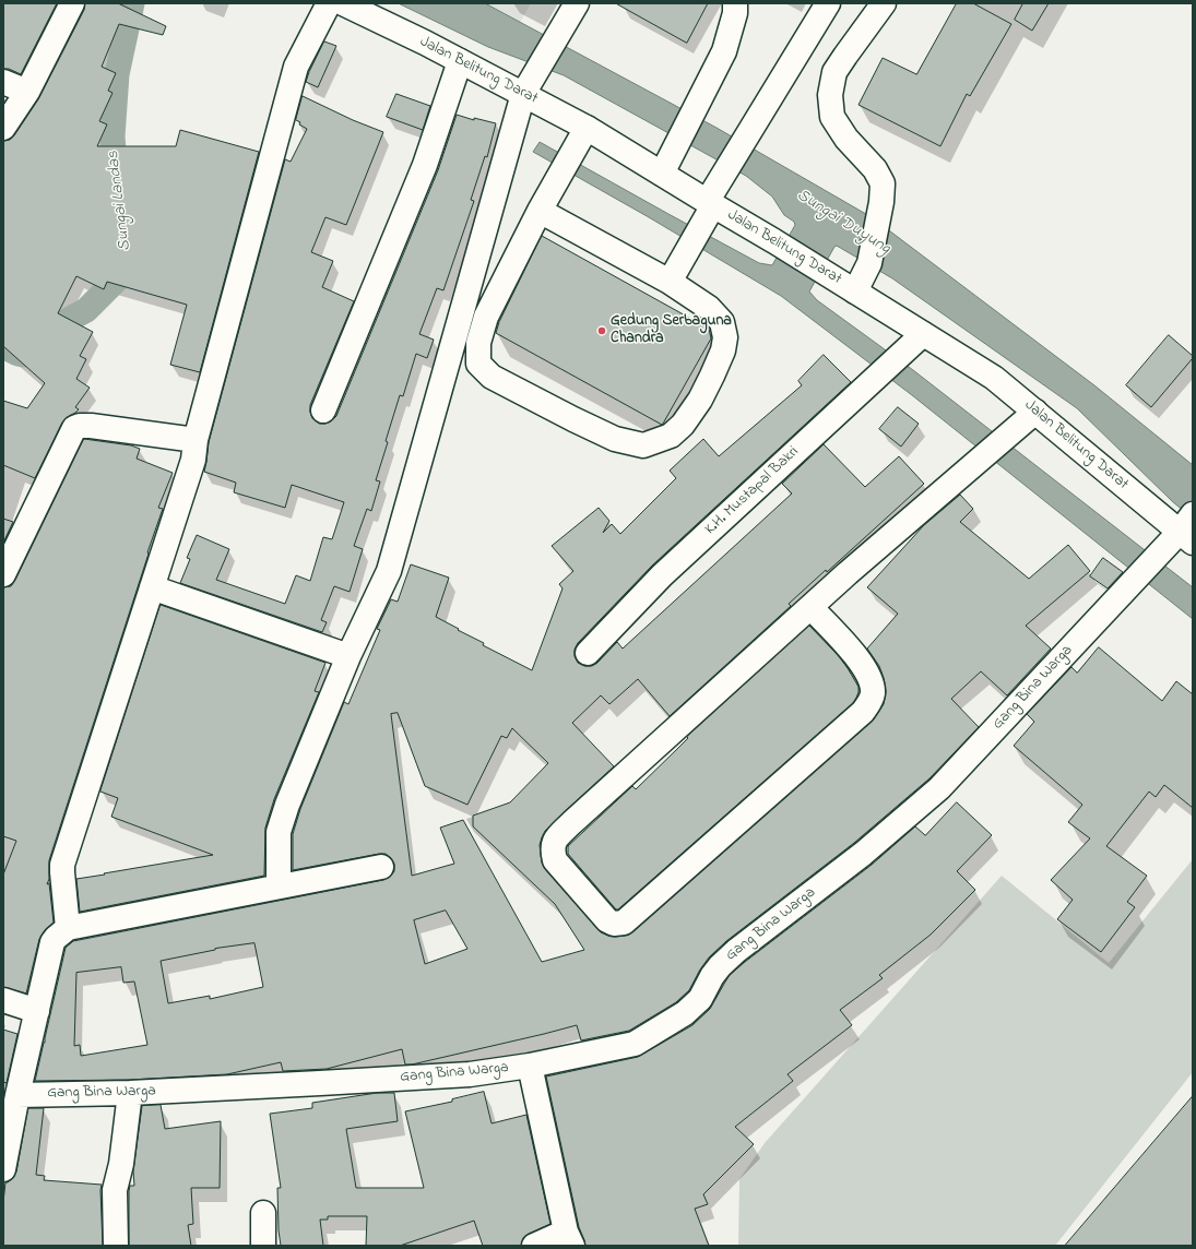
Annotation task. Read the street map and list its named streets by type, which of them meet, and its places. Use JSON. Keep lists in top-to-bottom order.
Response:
{
  "streets": {
    "street": ["Jalan Belitung Darat", "K.H. Mustapal Bakri", "Gang Bina Warga"]
  },
  "crossings": [
    ["Jalan Belitung Darat", "K.H. Mustapal Bakri"],
    ["Jalan Belitung Darat", "Gang Bina Warga"]
  ],
  "water": ["Sungai Landas", "Sungai Duyung"],
  "places": ["Gedung Serbaguna Chandra"]
}
